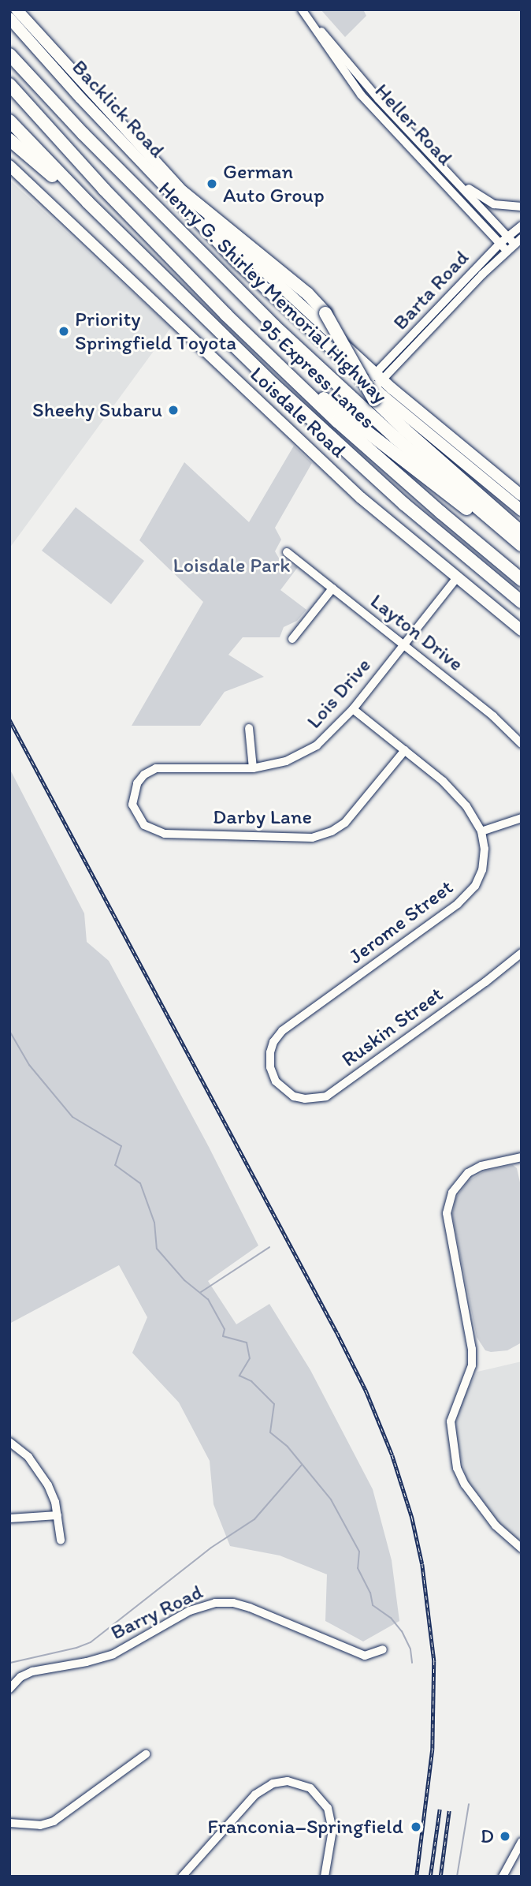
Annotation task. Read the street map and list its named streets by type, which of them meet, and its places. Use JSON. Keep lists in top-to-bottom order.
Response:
{
  "streets": {
    "highway": ["Henry G. Shirley Memorial Highway", "95 Express Lanes"],
    "main road": ["Backlick Road", "Loisdale Road"],
    "street": [
      "Heller Road",
      "Barta Road",
      "Layton Drive",
      "Lois Drive",
      "Darby Lane",
      "Jerome Street",
      "Ruskin Street",
      "Barry Road"
    ]
  },
  "crossings": [
    ["Backlick Road", "Barta Road"],
    ["Heller Road", "Barta Road"],
    ["Loisdale Road", "Lois Drive"],
    ["Layton Drive", "Lois Drive"],
    ["Lois Drive", "Darby Lane"],
    ["Lois Drive", "Jerome Street"],
    ["Darby Lane", "Jerome Street"],
    ["Jerome Street", "Ruskin Street"]
  ],
  "parks": ["Loisdale Park"],
  "places": [
    "German Auto Group",
    "Priority Springfield Toyota",
    "Sheehy Subaru",
    "Franconia–Springfield",
    "D"
  ]
}
